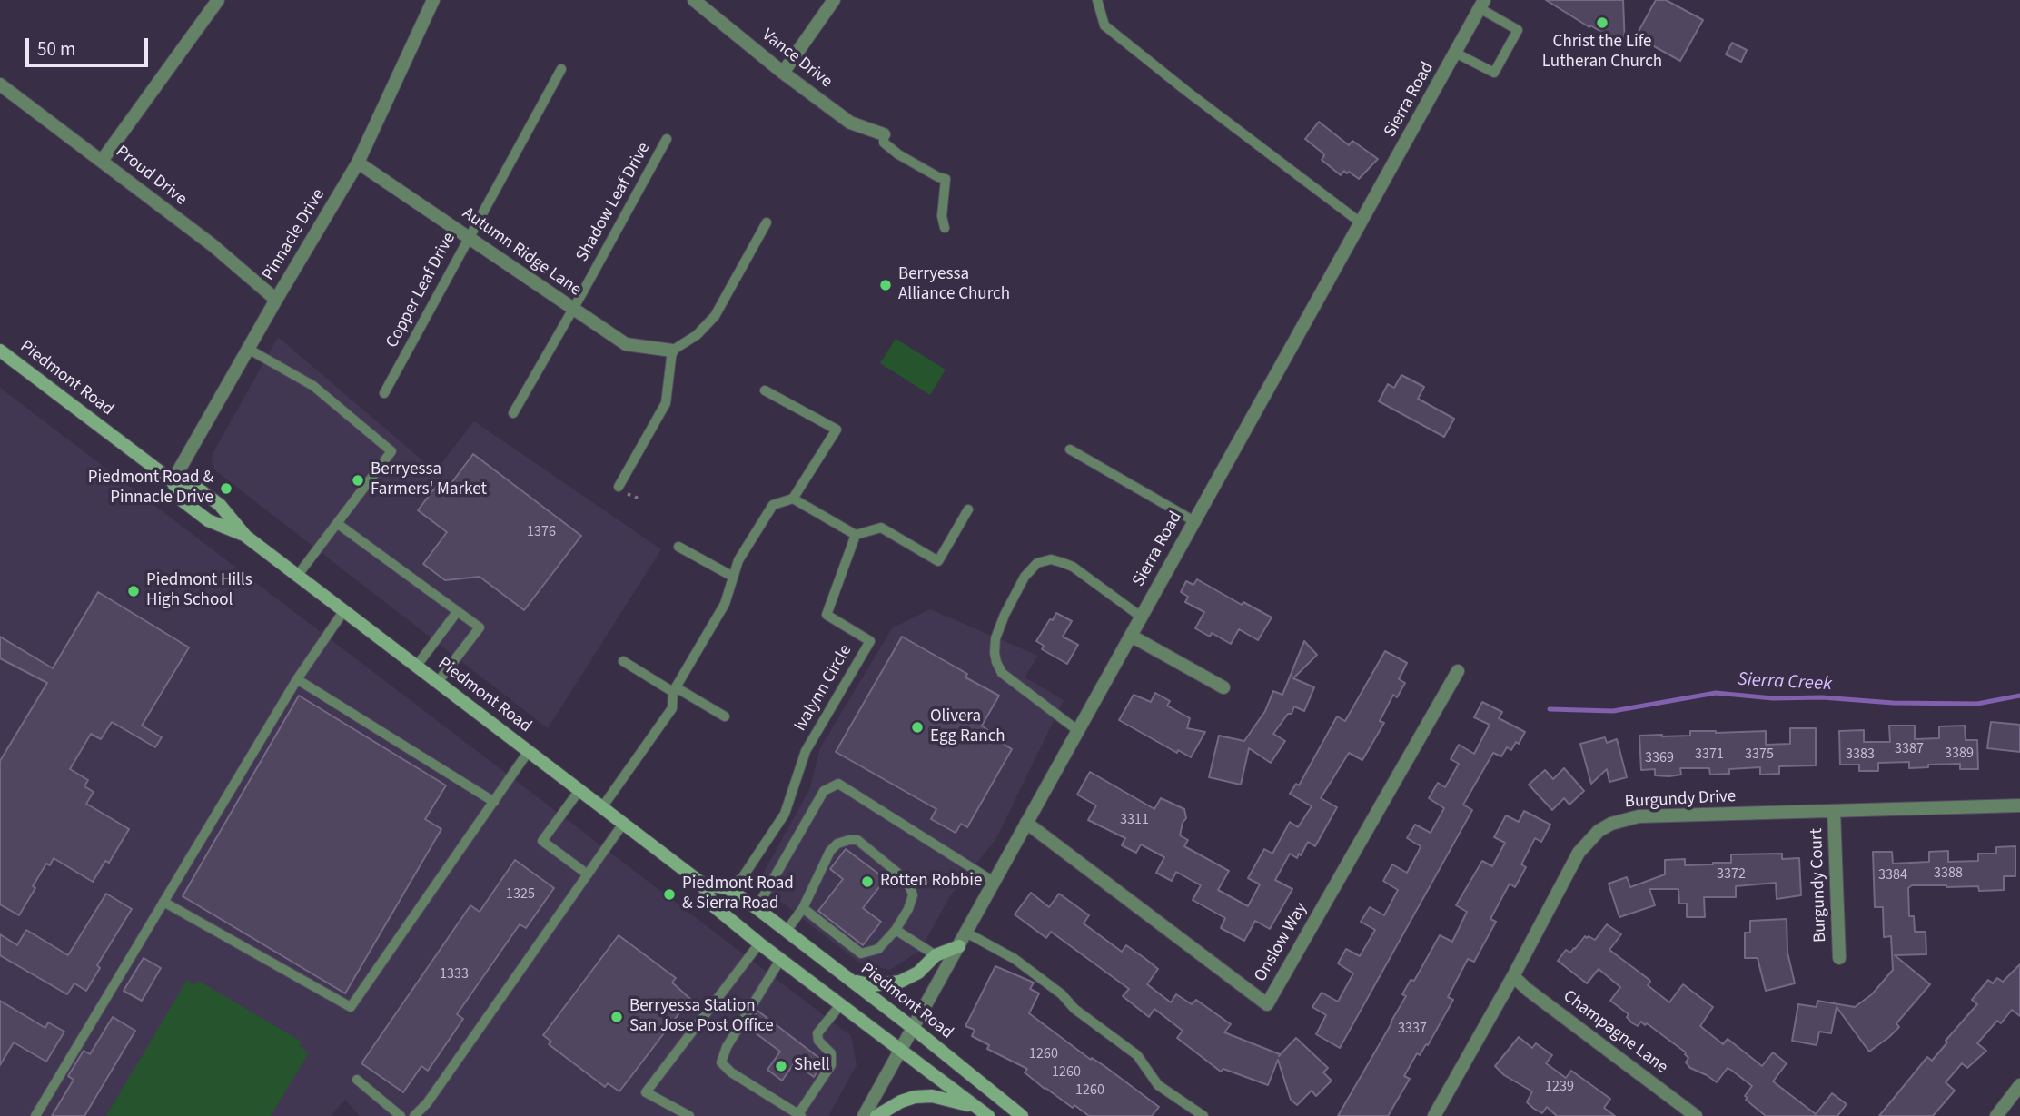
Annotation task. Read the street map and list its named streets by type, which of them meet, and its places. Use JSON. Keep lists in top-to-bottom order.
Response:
{
  "streets": {
    "main road": ["Piedmont Road"],
    "street": [
      "Vance Drive",
      "Sierra Road",
      "Proud Drive",
      "Pinnacle Drive",
      "Autumn Ridge Lane",
      "Burgundy Drive",
      "Burgundy Court",
      "Onslow Way",
      "Champagne Lane"
    ],
    "lane": ["Shadow Leaf Drive", "Copper Leaf Drive", "Ivalynn Circle"]
  },
  "crossings": [
    ["Sierra Road", "Piedmont Road"],
    ["Sierra Road", "Onslow Way"],
    ["Proud Drive", "Pinnacle Drive"],
    ["Shadow Leaf Drive", "Autumn Ridge Lane"],
    ["Pinnacle Drive", "Autumn Ridge Lane"],
    ["Pinnacle Drive", "Piedmont Road"],
    ["Autumn Ridge Lane", "Copper Leaf Drive"],
    ["Piedmont Road", "Ivalynn Circle"],
    ["Burgundy Drive", "Burgundy Court"],
    ["Burgundy Drive", "Champagne Lane"]
  ],
  "water": ["Sierra Creek"],
  "places": [
    "Christ the Life Lutheran Church",
    "Berryessa Alliance Church",
    "Berryessa Farmers' Market",
    "Piedmont Road & Pinnacle Drive",
    "Piedmont Hills High School",
    "Olivera Egg Ranch",
    "Rotten Robbie",
    "Piedmont Road & Sierra Road",
    "Berryessa Station San Jose Post Office",
    "Shell"
  ],
  "house_numbers": [
    "1376",
    "3387",
    "3389",
    "3371",
    "3375",
    "3383",
    "3369",
    "3311",
    "3388",
    "3372",
    "3384",
    "1325",
    "1333",
    "3337",
    "1260",
    "1260",
    "1239",
    "1260"
  ],
  "scale_bar": "50 m"
}
